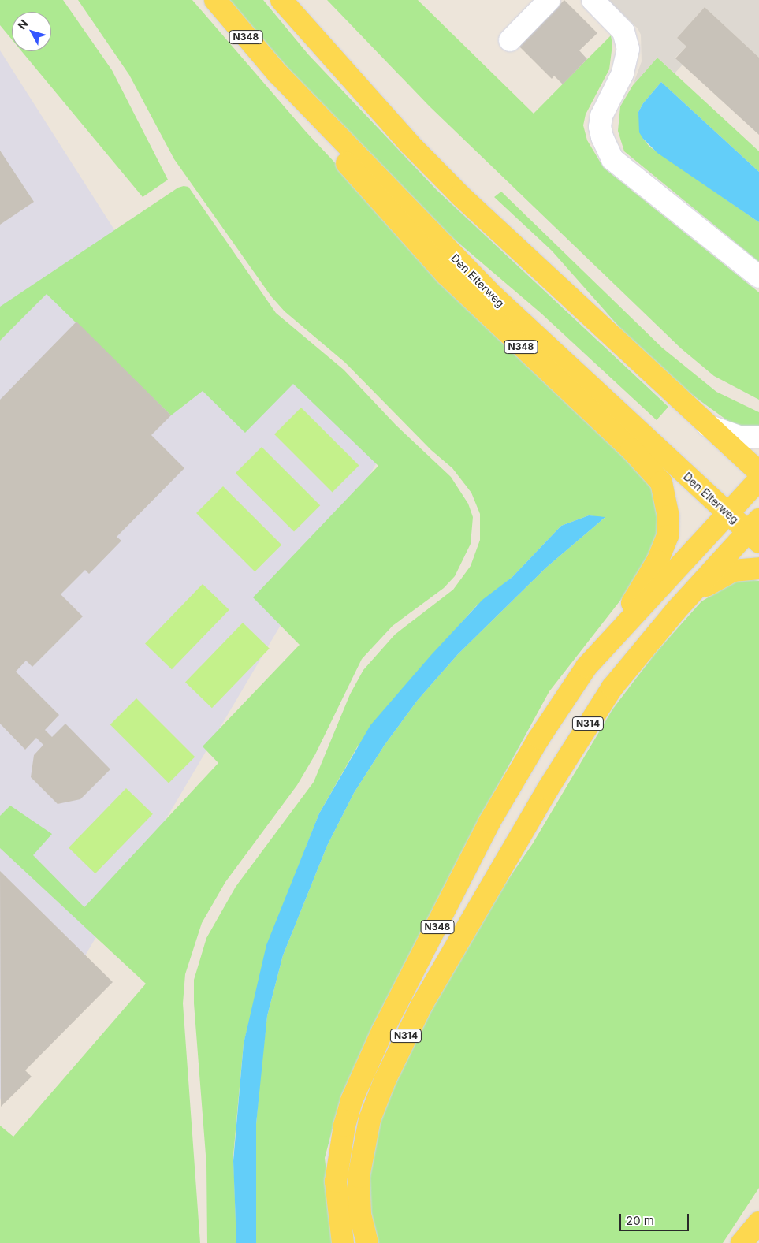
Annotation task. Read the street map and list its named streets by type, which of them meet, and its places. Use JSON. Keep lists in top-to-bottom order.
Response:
{
  "streets": {
    "main road": ["N348", "Den Elterweg", "N314"]
  },
  "crossings": [
    ["N348", "Den Elterweg"],
    ["Den Elterweg", "N314"]
  ],
  "scale_bar": "20 m",
  "north": "top left"
}
